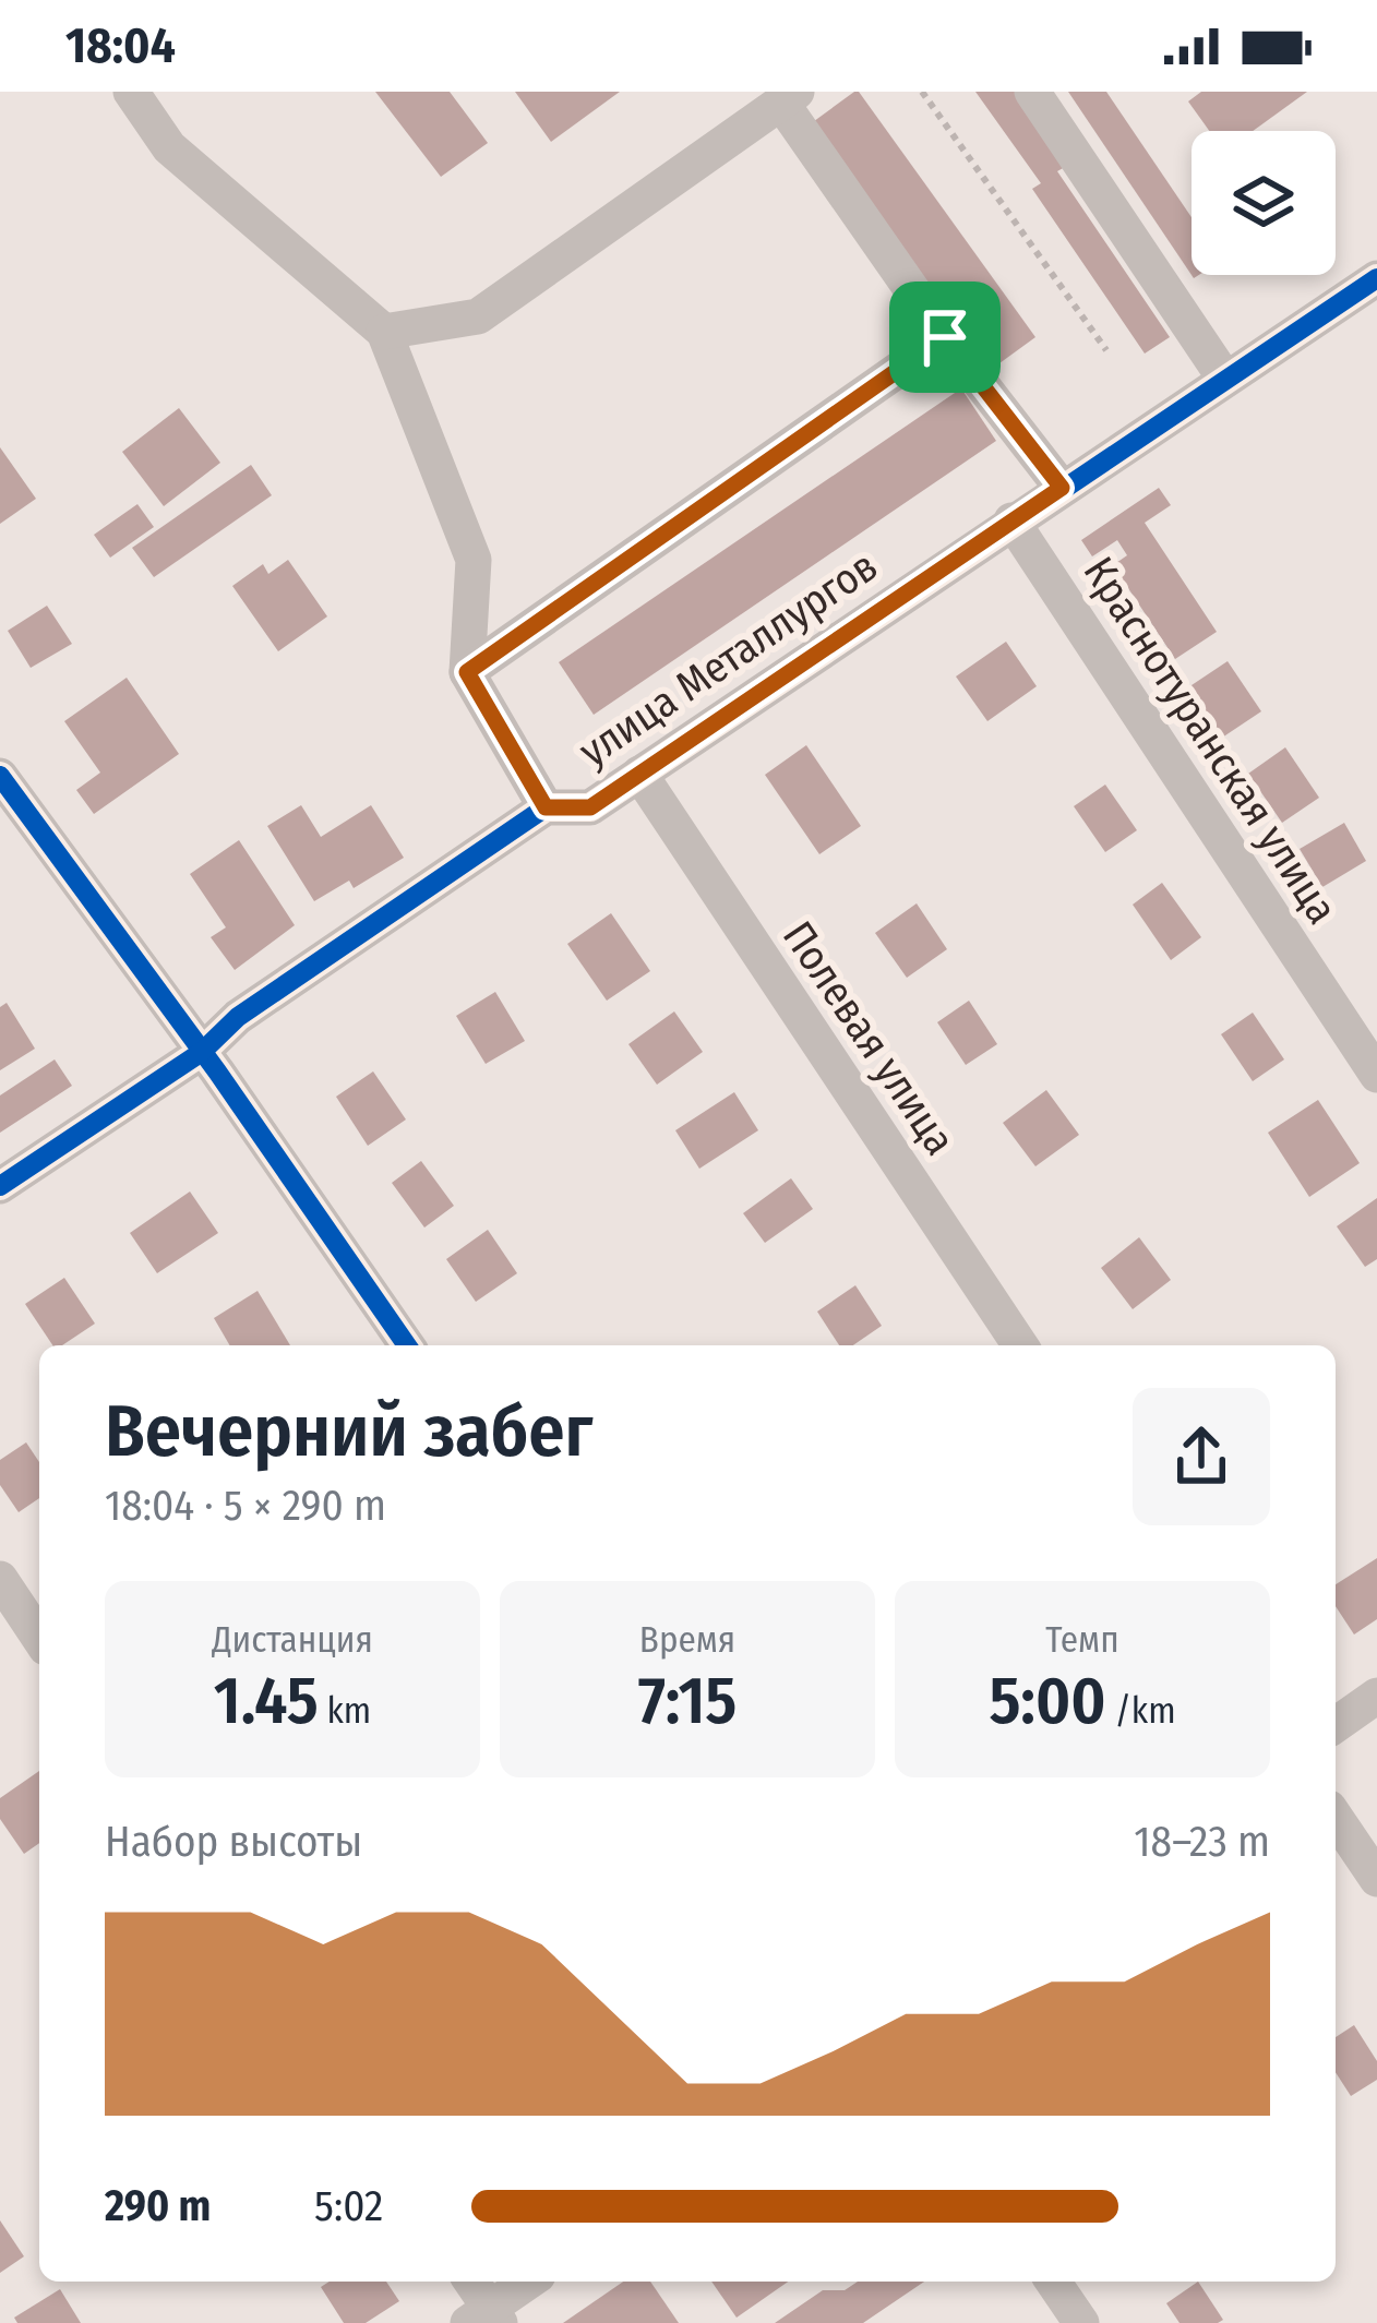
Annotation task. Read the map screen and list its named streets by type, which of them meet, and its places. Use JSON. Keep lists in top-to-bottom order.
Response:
{
  "streets": {
    "street": ["улица Металлургов", "Краснотуранская улица", "Полевая улица"]
  },
  "crossings": [
    ["улица Металлургов", "Краснотуранская улица"],
    ["улица Металлургов", "Полевая улица"]
  ],
  "page": {
    "status": "18:04",
    "heading": ["Вечерний забег", "18:04 · 5 × 290 m"],
    "stats": [
      ["Дистанция", "1.45 km"],
      ["Время", "7:15"],
      ["Темп", "5:00 /km"]
    ],
    "chart": ["Набор высоты", "18–23 m"],
    "list": [
      {
        "name": "290 m",
        "note": "5:02"
      }
    ]
  }
}
